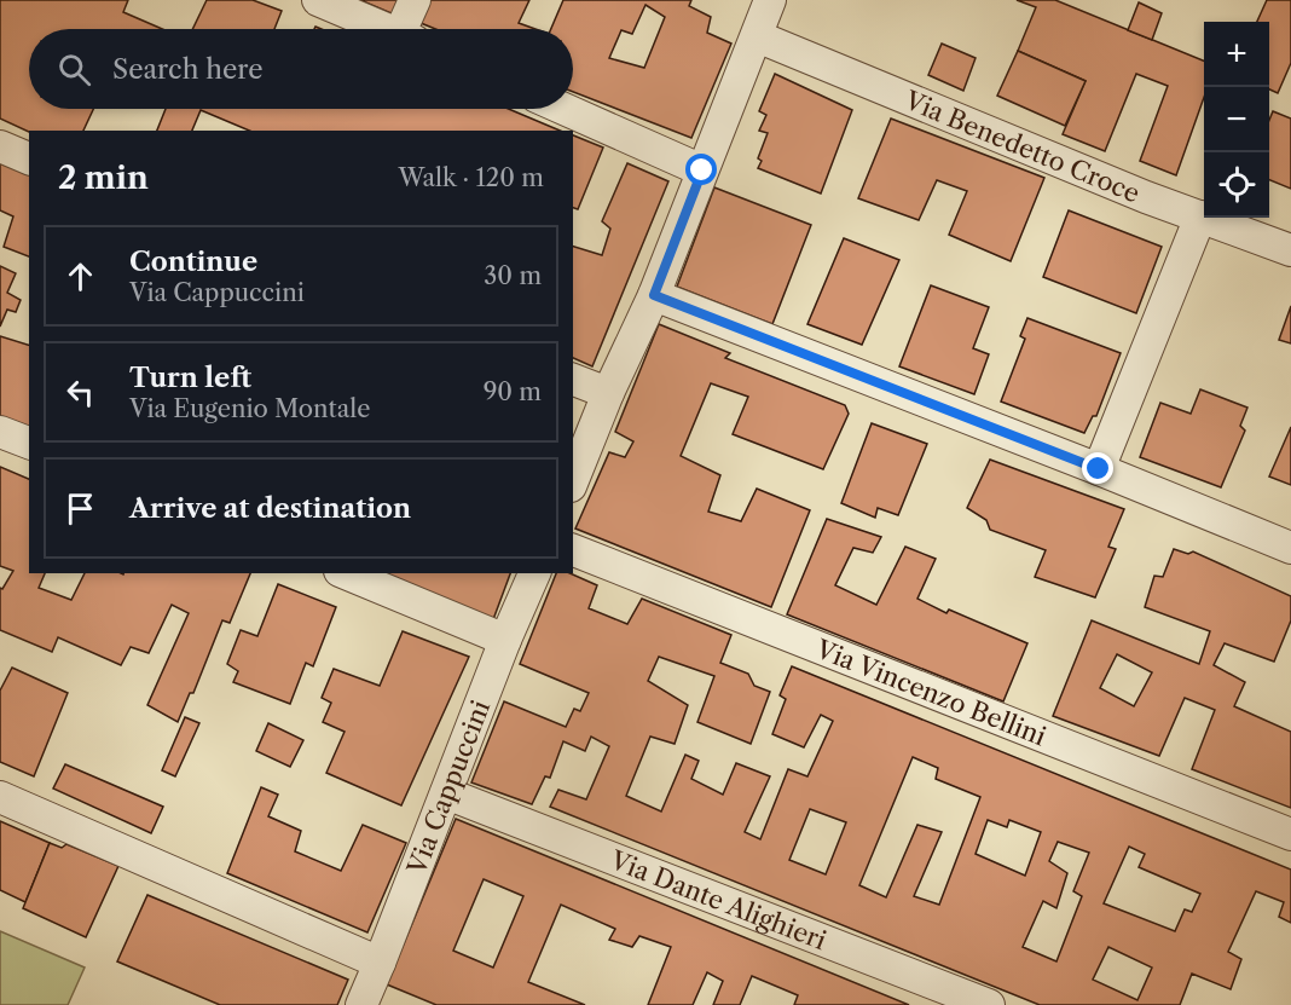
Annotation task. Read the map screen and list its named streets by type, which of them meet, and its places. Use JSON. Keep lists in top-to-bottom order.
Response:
{
  "streets": {
    "street": [
      "Via Benedetto Croce",
      "Via Vincenzo Bellini",
      "Via Cappuccini",
      "Via Dante Alighieri"
    ]
  },
  "crossings": [
    ["Via Cappuccini", "Via Dante Alighieri"]
  ],
  "page": {
    "map_buttons": ["+", "−"],
    "search": "Search here",
    "heading": ["2 min", "Walk · 120 m"],
    "list": [
      ["Continue", "Via Cappuccini", "30 m"],
      ["Turn left", "Via Eugenio Montale", "90 m"],
      "Arrive at destination"
    ]
  }
}
